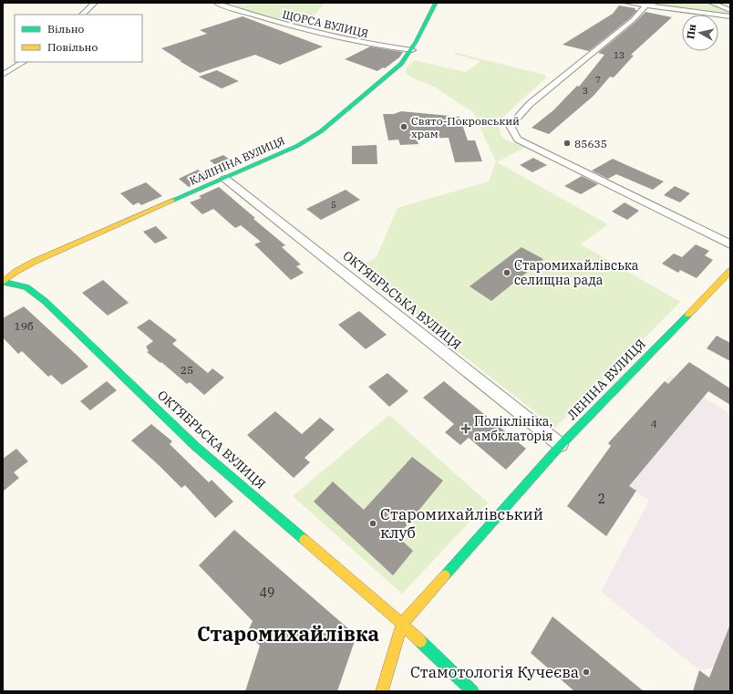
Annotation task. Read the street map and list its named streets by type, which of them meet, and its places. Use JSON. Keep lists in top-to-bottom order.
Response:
{
  "streets": {
    "street": [
      "ЩОРСА ВУЛИЦЯ",
      "КАЛІНІНА ВУЛИЦЯ",
      "ОКТЯБРЬСЬКА ВУЛИЦЯ",
      "ЛЕНІНА ВУЛИЦЯ",
      "ОКТЯБРЬСКА ВУЛИЦЯ"
    ]
  },
  "crossings": [
    ["ЩОРСА ВУЛИЦЯ", "КАЛІНІНА ВУЛИЦЯ"],
    ["КАЛІНІНА ВУЛИЦЯ", "ОКТЯБРЬСЬКА ВУЛИЦЯ"],
    ["КАЛІНІНА ВУЛИЦЯ", "ОКТЯБРЬСКА ВУЛИЦЯ"],
    ["ОКТЯБРЬСЬКА ВУЛИЦЯ", "ЛЕНІНА ВУЛИЦЯ"],
    ["ЛЕНІНА ВУЛИЦЯ", "ОКТЯБРЬСКА ВУЛИЦЯ"]
  ],
  "districts": ["Старомихайлівка"],
  "places": {
    "other": [
      "Свято-Покровський храм",
      "85635",
      "Старомихайлівська селищна рада",
      "Старомихайлівський клуб",
      "Стамотологія Кучеєва"
    ],
    "health": ["Поліклініка, амбклаторія"]
  },
  "house_numbers": [
    "13",
    "7",
    "3",
    "5",
    "19б",
    "25",
    "4",
    "2",
    "49"
  ],
  "legend": ["Вільно", "Повільно"],
  "north": "left"
}
